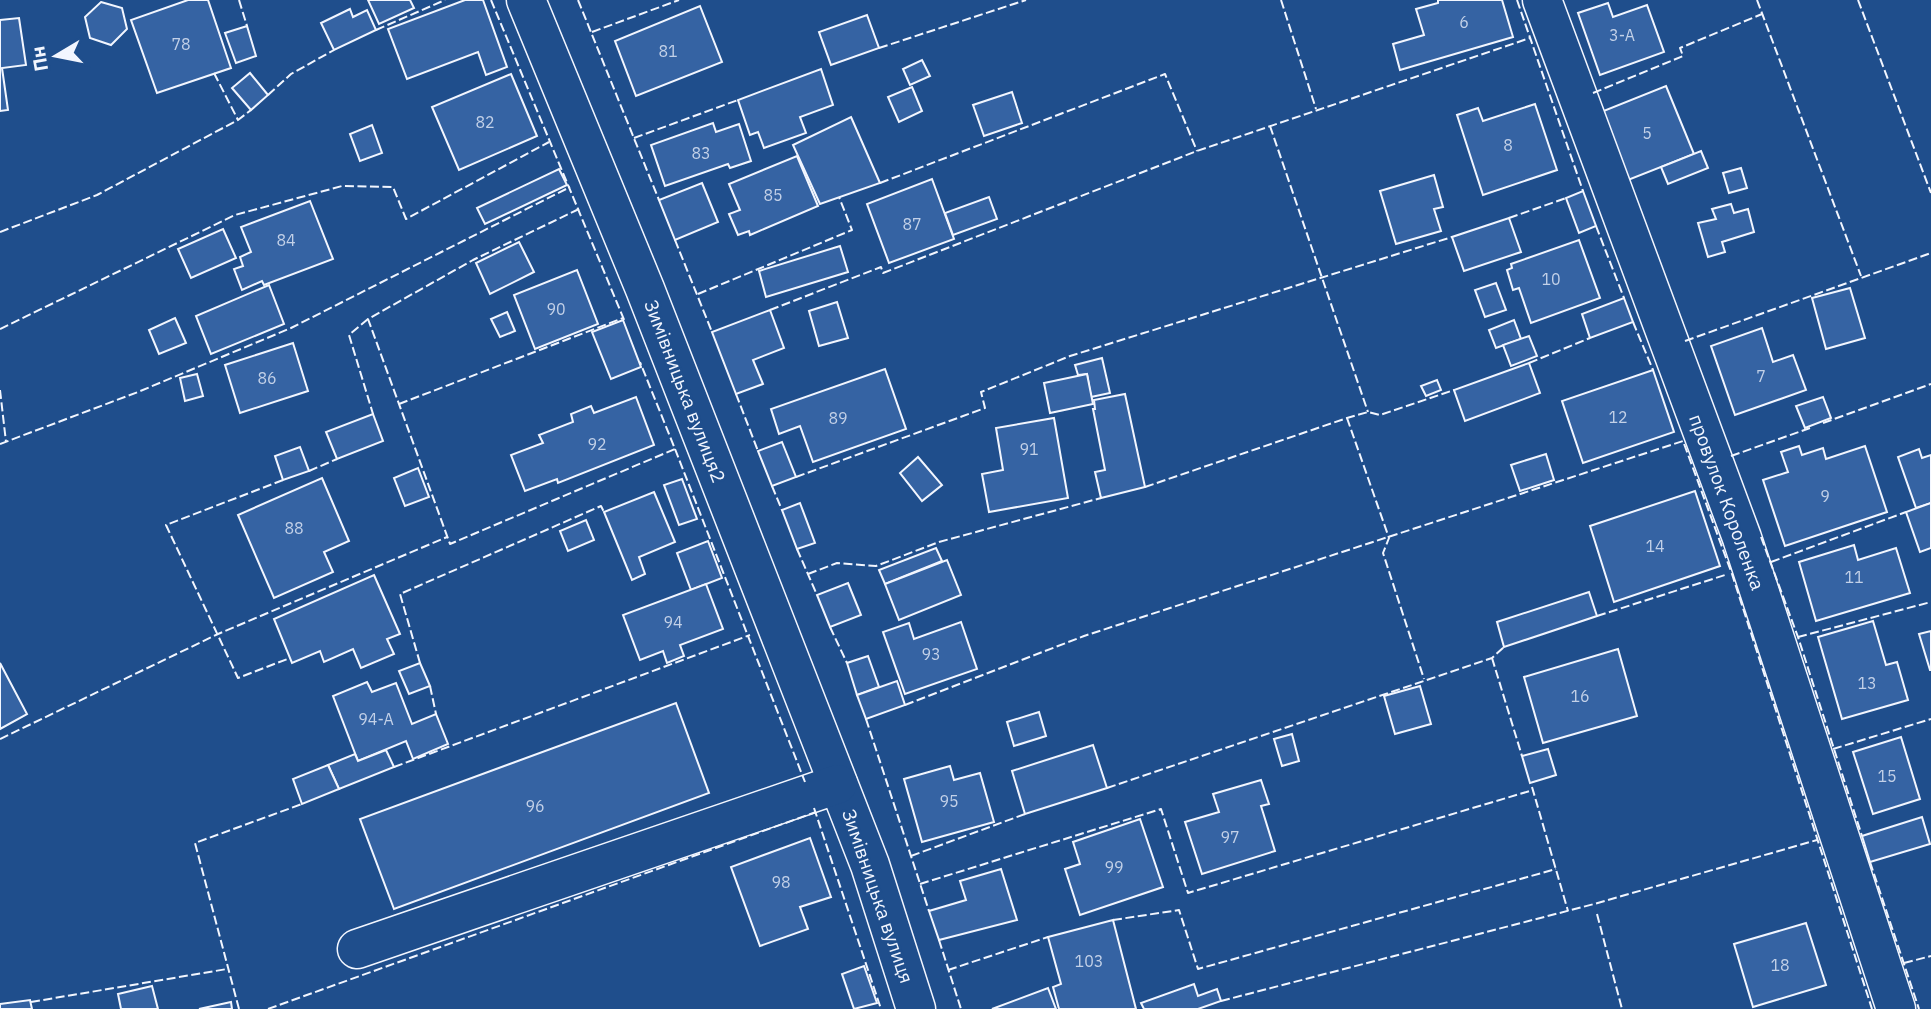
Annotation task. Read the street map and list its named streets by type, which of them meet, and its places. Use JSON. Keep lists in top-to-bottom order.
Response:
{
  "streets": {
    "street": ["Зимівницька вулиця2", "провулок Короленка", "Зимівницька вулиця"]
  },
  "crossings": [
    ["Зимівницька вулиця2", "Зимівницька вулиця"]
  ],
  "house_numbers": [
    "6",
    "3-А",
    "78",
    "81",
    "82",
    "5",
    "8",
    "83",
    "85",
    "87",
    "84",
    "10",
    "90",
    "7",
    "86",
    "12",
    "89",
    "92",
    "91",
    "9",
    "88",
    "14",
    "11",
    "94",
    "93",
    "13",
    "16",
    "94-А",
    "15",
    "95",
    "96",
    "97",
    "99",
    "98",
    "103",
    "18"
  ],
  "north": "left"
}
